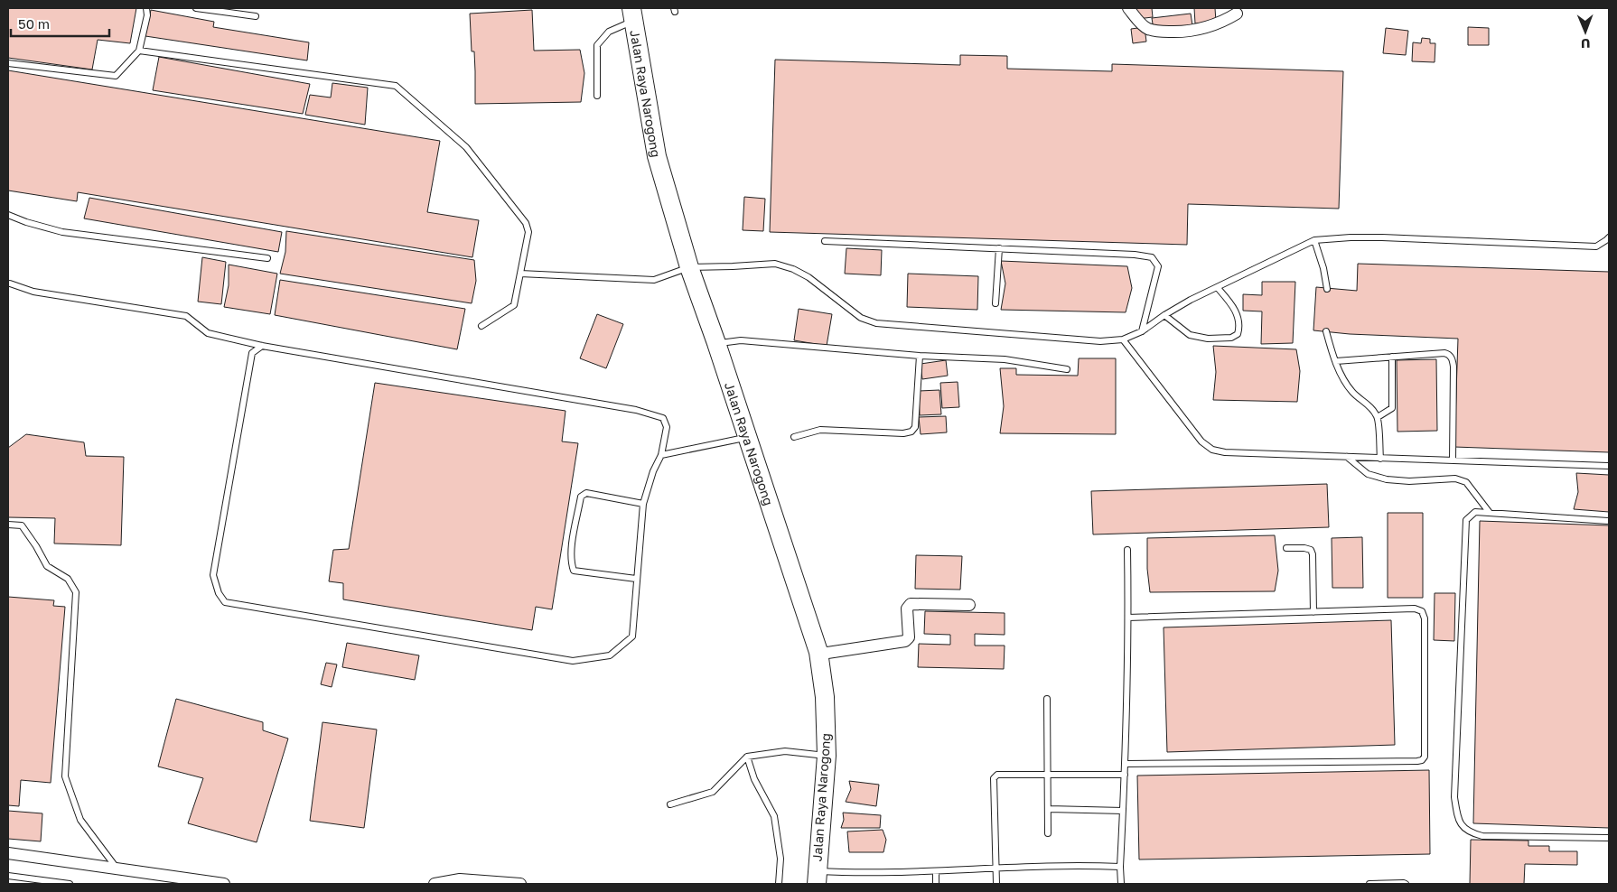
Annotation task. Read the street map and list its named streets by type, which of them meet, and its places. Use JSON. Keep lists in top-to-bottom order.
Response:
{
  "streets": {
    "main road": ["Jalan Raya Narogong"]
  },
  "scale_bar": "50 m",
  "north": "bottom"
}
